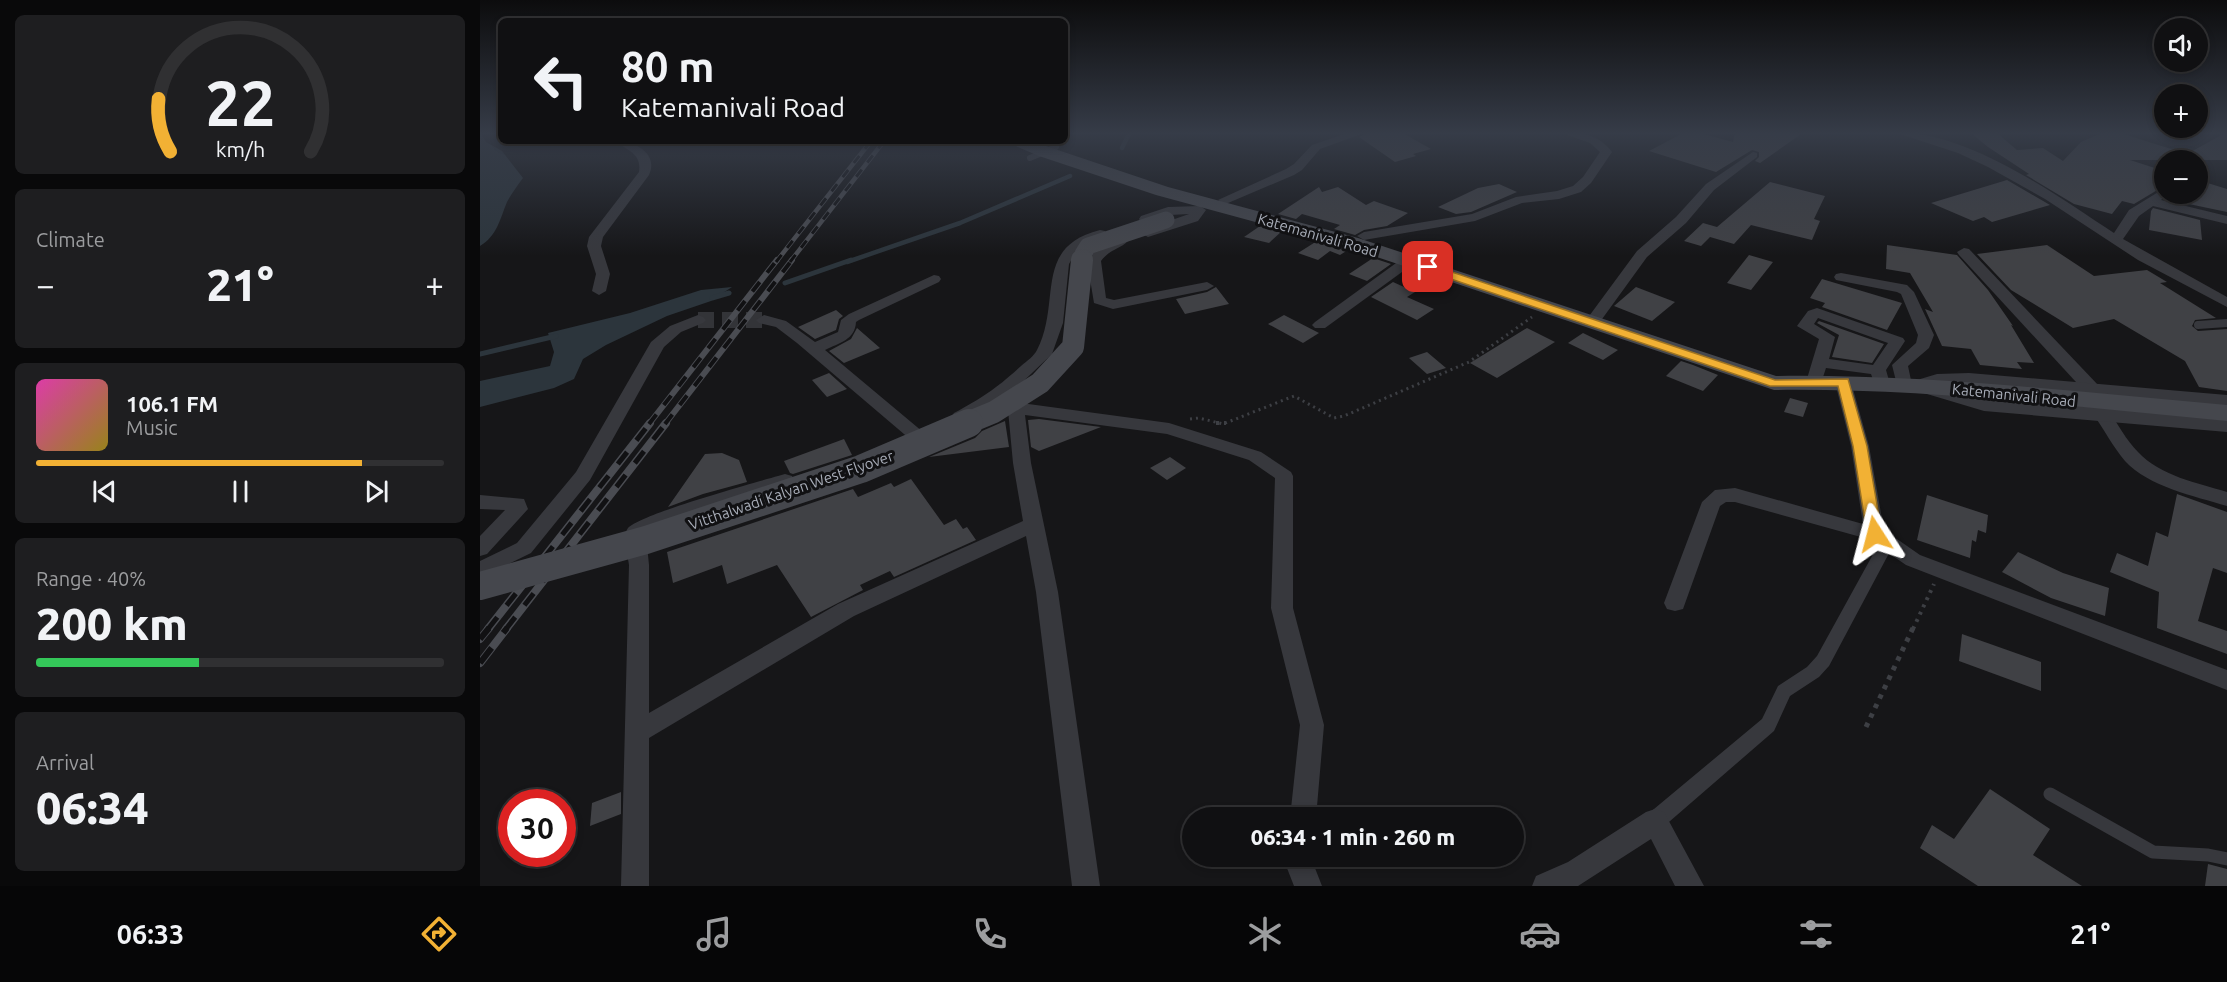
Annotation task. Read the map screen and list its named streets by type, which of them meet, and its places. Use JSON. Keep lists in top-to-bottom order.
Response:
{
  "streets": {
    "main road": ["Katemanivali Road", "Vitthalwadi Kalyan West Flyover"]
  },
  "crossings": [
    ["Katemanivali Road", "Vitthalwadi Kalyan West Flyover"]
  ],
  "page": {
    "map_buttons": ["+", "−"],
    "turn": ["80 m", "Katemanivali Road"],
    "tile": [
      "Climate",
      ["Range · 40%", "200 km"],
      ["Arrival", "06:34"]
    ],
    "heat": ["−", "21°", "+"],
    "song": ["106.1 FM", "Music"],
    "limit": "30",
    "trip": "06:34 · 1 min · 260 m",
    "tabs": ["06:33", "21°"],
    "gauge": ["22", "km/h"]
  }
}
